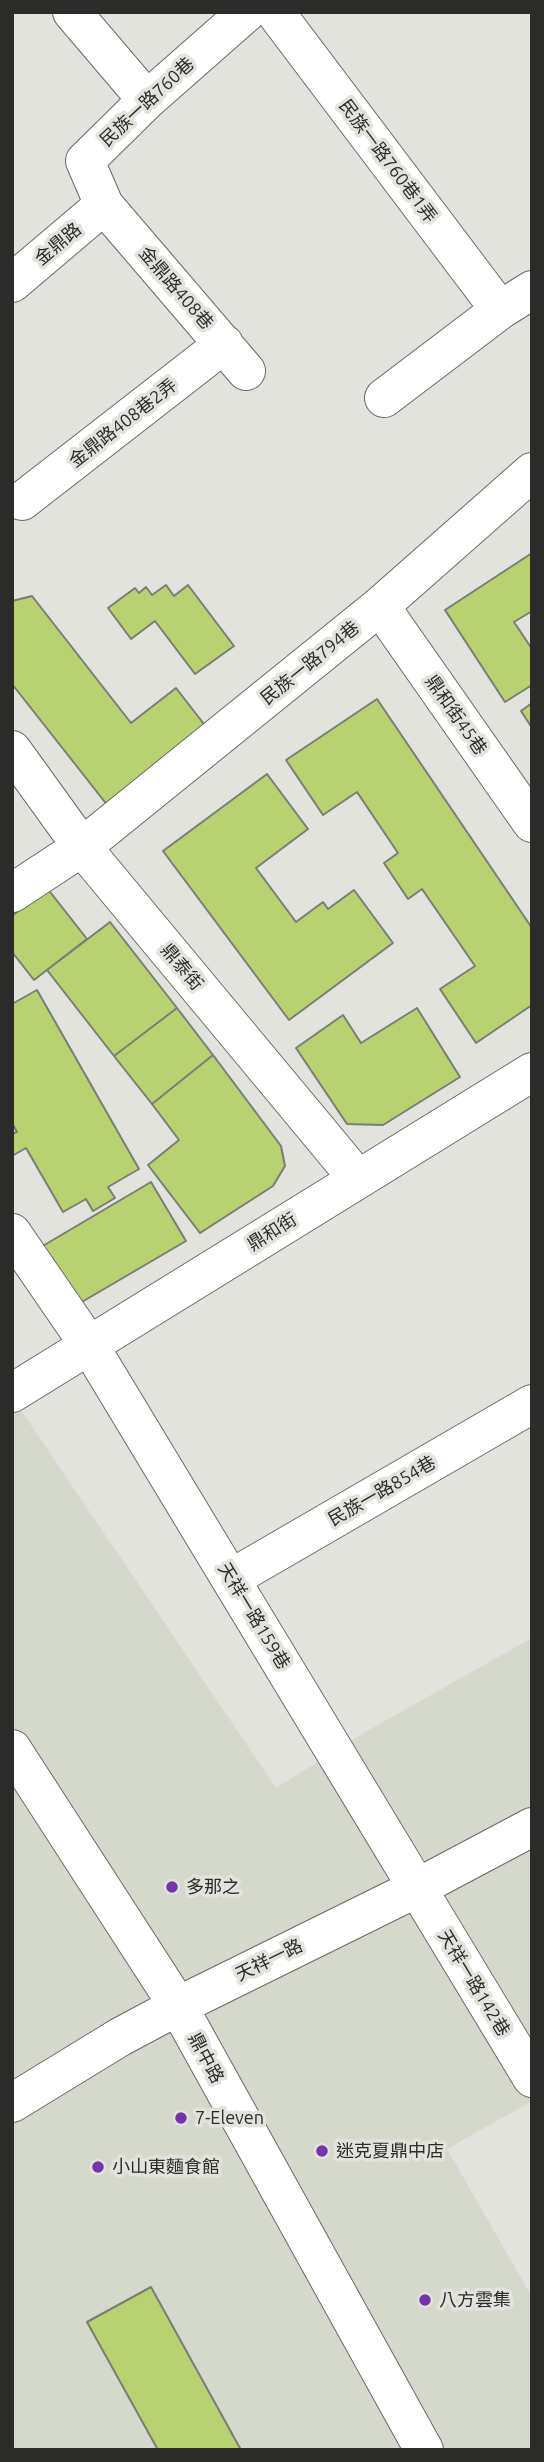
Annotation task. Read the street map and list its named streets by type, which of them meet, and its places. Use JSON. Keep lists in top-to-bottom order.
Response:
{
  "streets": {
    "street": [
      "民族一路760巷",
      "民族一路760巷1弄",
      "金鼎路",
      "金鼎路408巷",
      "金鼎路408巷2弄",
      "民族一路794巷",
      "鼎和街45巷",
      "鼎泰街",
      "鼎和街",
      "民族一路854巷",
      "天祥一路159巷",
      "天祥一路",
      "天祥一路142巷",
      "鼎中路"
    ]
  },
  "crossings": [
    ["民族一路760巷", "金鼎路"],
    ["民族一路760巷", "金鼎路408巷"],
    ["金鼎路", "金鼎路408巷"],
    ["金鼎路408巷", "金鼎路408巷2弄"],
    ["民族一路794巷", "鼎和街45巷"],
    ["民族一路794巷", "鼎泰街"],
    ["鼎泰街", "鼎和街"],
    ["鼎和街", "天祥一路159巷"],
    ["民族一路854巷", "天祥一路159巷"],
    ["天祥一路159巷", "天祥一路"],
    ["天祥一路159巷", "天祥一路142巷"],
    ["天祥一路", "天祥一路142巷"],
    ["天祥一路", "鼎中路"]
  ],
  "places": [
    "多那之",
    "7-Eleven",
    "迷克夏鼎中店",
    "小山東麵食館",
    "八方雲集"
  ]
}
